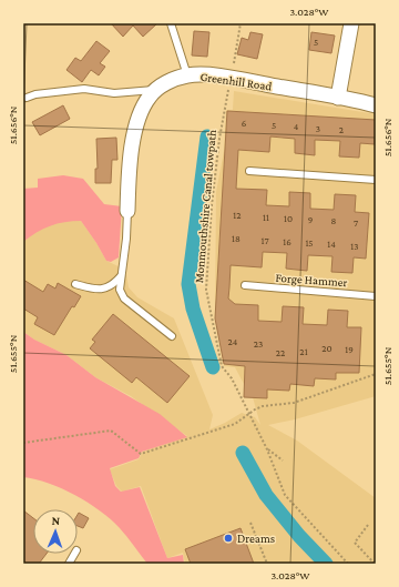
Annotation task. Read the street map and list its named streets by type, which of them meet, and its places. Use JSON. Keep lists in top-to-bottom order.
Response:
{
  "streets": {
    "street": ["Greenhill Road"],
    "lane": ["Forge Hammer"],
    "path": ["Monmouthshire Canal towpath"]
  },
  "crossings": [
    ["Greenhill Road", "Monmouthshire Canal towpath"]
  ],
  "places": ["Dreams"],
  "house_numbers": [
    "5",
    "6",
    "5",
    "4",
    "3",
    "2",
    "12",
    "11",
    "10",
    "9",
    "8",
    "7",
    "18",
    "17",
    "16",
    "15",
    "14",
    "13",
    "24",
    "23",
    "20",
    "19",
    "21",
    "22"
  ],
  "north": "top",
  "coordinates": ["3.028°W", "51.656°N", "51.655°N"]
}
